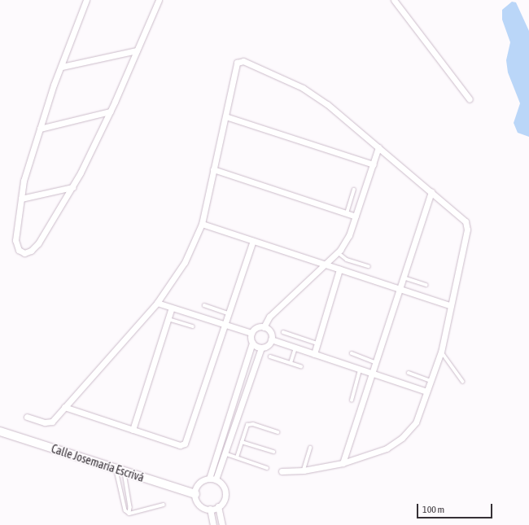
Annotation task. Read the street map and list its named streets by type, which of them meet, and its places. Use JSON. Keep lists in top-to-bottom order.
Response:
{
  "streets": {
    "street": ["Calle Josemaría Escrivá"]
  },
  "scale_bar": "100 m"
}
